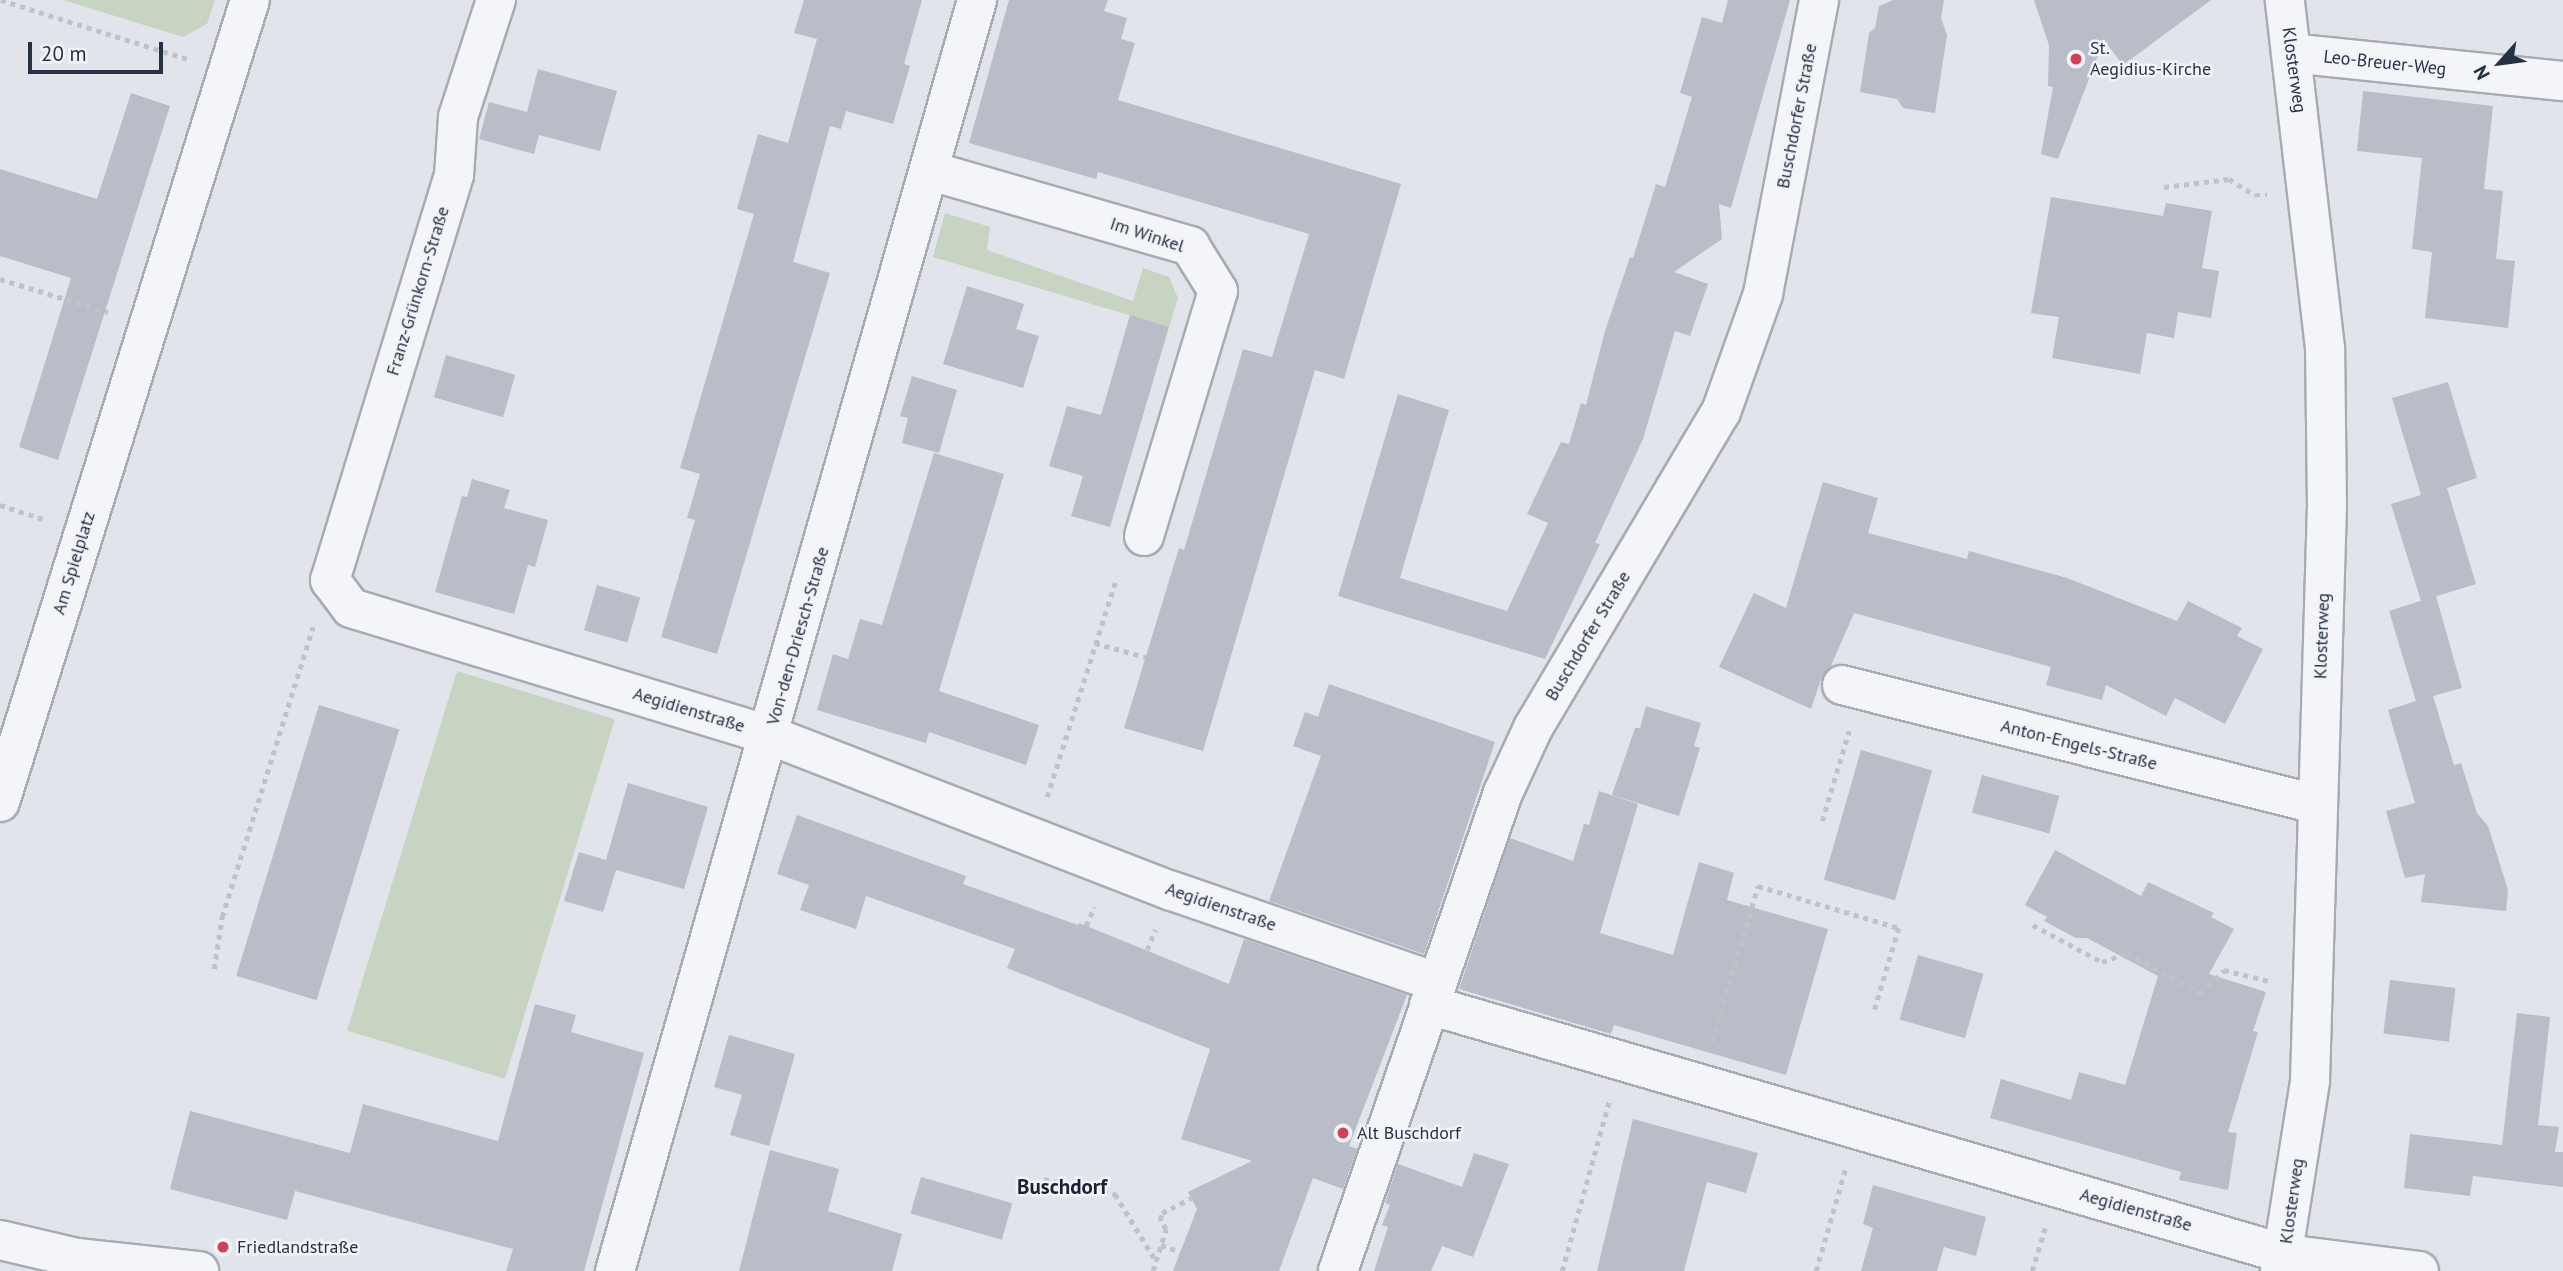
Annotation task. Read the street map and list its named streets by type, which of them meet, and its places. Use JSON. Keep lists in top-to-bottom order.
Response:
{
  "streets": {
    "street": [
      "Leo-Breuer-Weg",
      "Klosterweg",
      "Buschdorfer Straße",
      "Im Winkel",
      "Franz-Grünkorn-Straße",
      "Am Spielplatz",
      "Von-den-Driesch-Straße",
      "Aegidienstraße",
      "Anton-Engels-Straße"
    ]
  },
  "crossings": [
    ["Leo-Breuer-Weg", "Klosterweg"],
    ["Klosterweg", "Aegidienstraße"],
    ["Klosterweg", "Anton-Engels-Straße"],
    ["Buschdorfer Straße", "Aegidienstraße"],
    ["Im Winkel", "Von-den-Driesch-Straße"],
    ["Franz-Grünkorn-Straße", "Aegidienstraße"],
    ["Von-den-Driesch-Straße", "Aegidienstraße"]
  ],
  "districts": ["Buschdorf"],
  "places": ["St. Aegidius-Kirche", "Alt Buschdorf", "Friedlandstraße"],
  "scale_bar": "20 m",
  "north": "bottom left"
}
